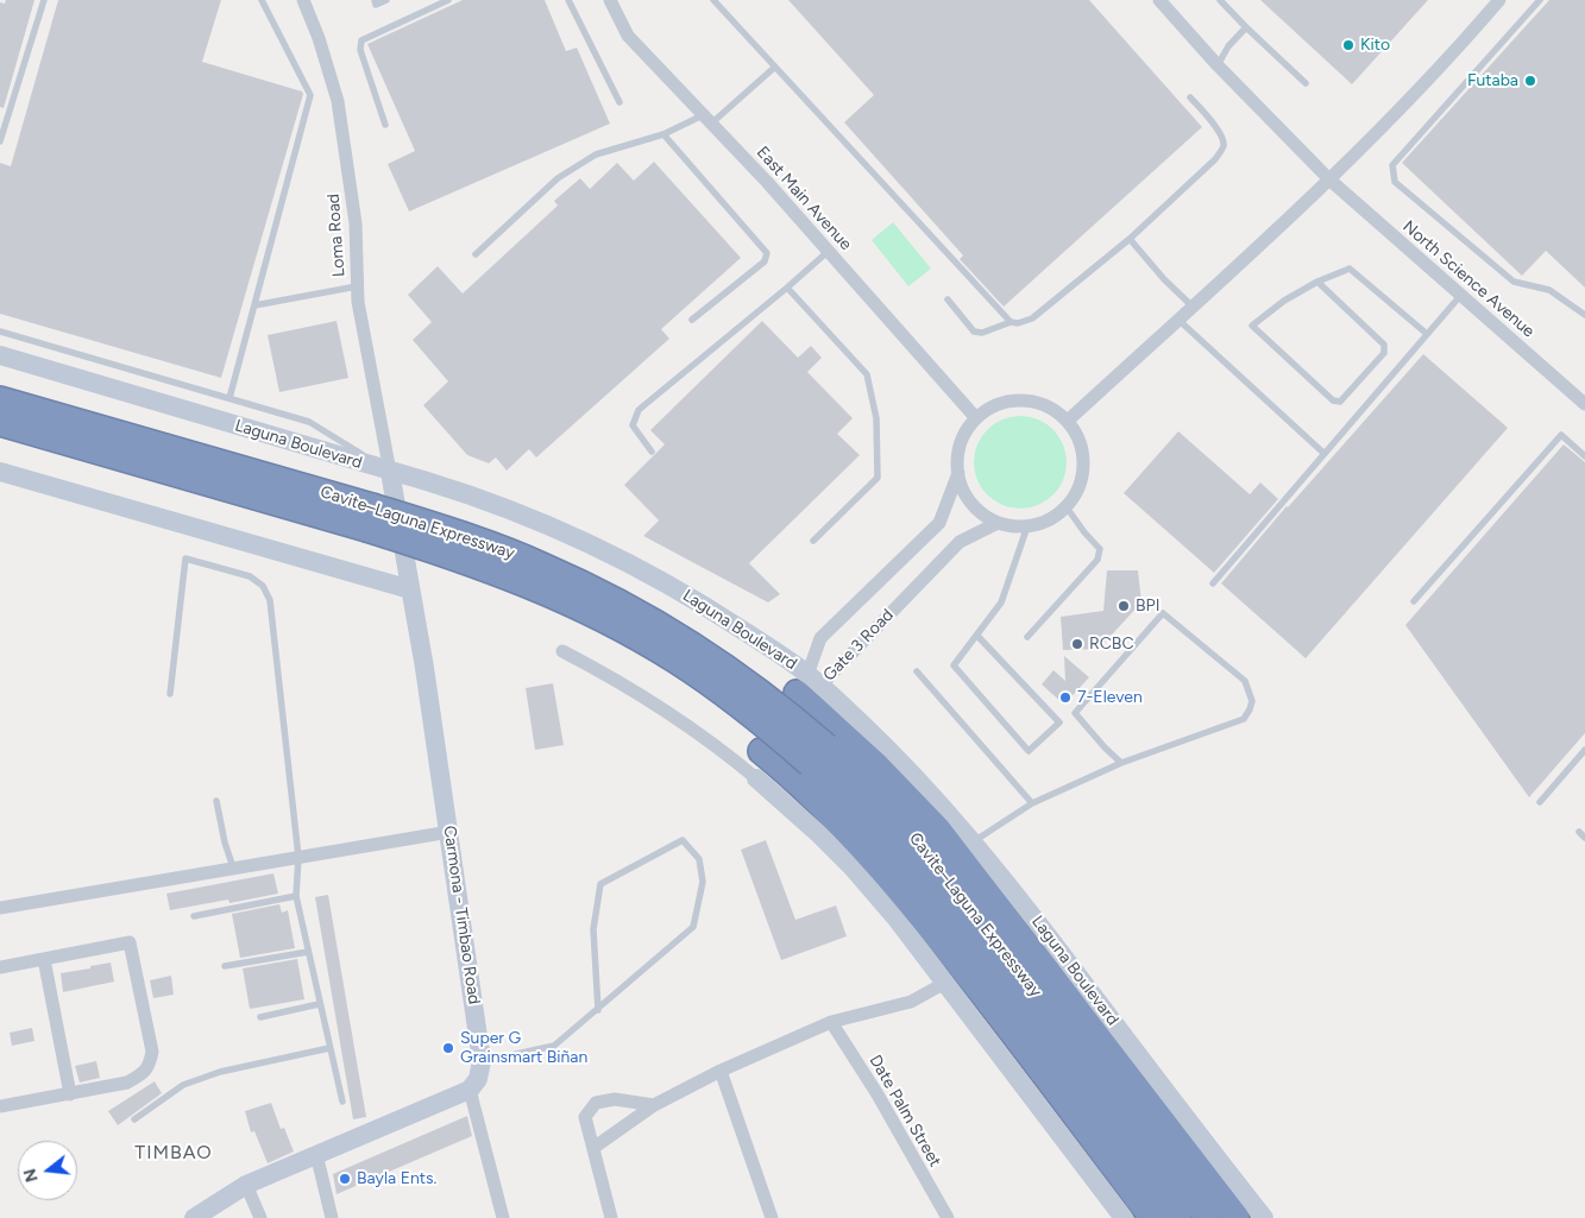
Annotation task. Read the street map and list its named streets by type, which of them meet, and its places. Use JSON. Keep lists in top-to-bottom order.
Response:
{
  "streets": {
    "highway": ["Cavite–Laguna Expressway"],
    "main road": ["Laguna Boulevard", "Gate 3 Road", "Carmona - Timbao Road"],
    "street": [
      "East Main Avenue",
      "Loma Road",
      "North Science Avenue",
      "Date Palm Street"
    ]
  },
  "crossings": [
    ["East Main Avenue", "Gate 3 Road"],
    ["Loma Road", "Laguna Boulevard"],
    ["Loma Road", "Carmona - Timbao Road"],
    ["Laguna Boulevard", "Gate 3 Road"],
    ["Laguna Boulevard", "Carmona - Timbao Road"]
  ],
  "districts": ["TIMBAO"],
  "places": [
    "Kito",
    "Futaba",
    "BPI",
    "RCBC",
    "7-Eleven",
    "Super G Grainsmart Biñan",
    "Bayla Ents."
  ],
  "north": "left"
}
